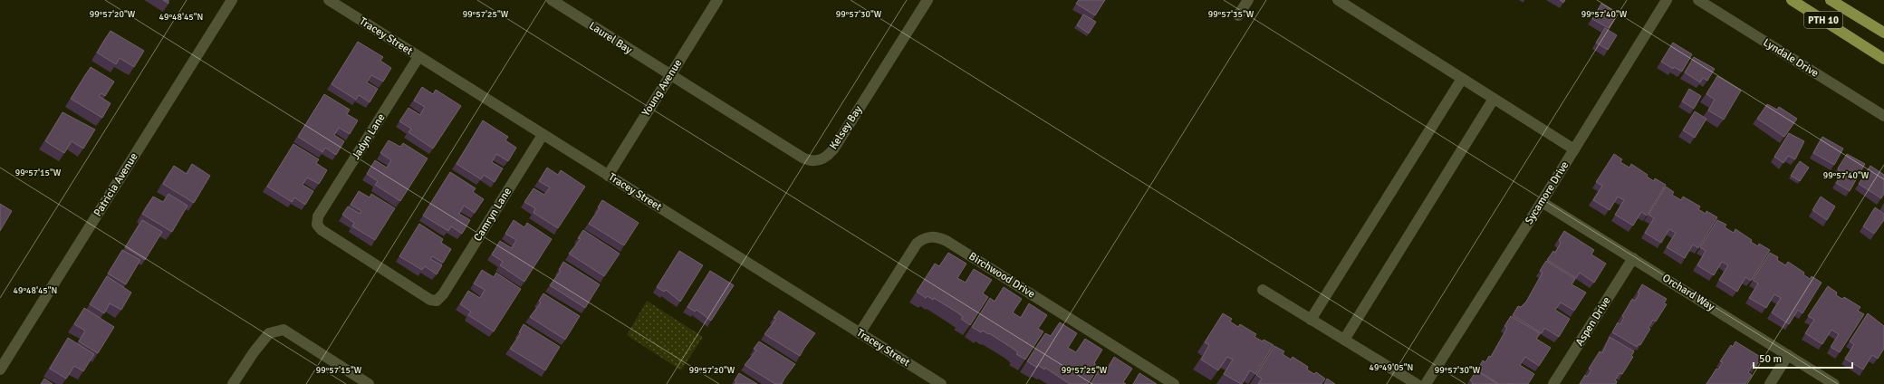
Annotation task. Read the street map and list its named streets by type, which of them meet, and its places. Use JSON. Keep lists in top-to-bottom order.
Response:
{
  "streets": {
    "main road": ["PTH 10"],
    "street": [
      "Tracey Street",
      "Laurel Bay",
      "Lyndale Drive",
      "Young Avenue",
      "Kelsey Bay",
      "Jadyn Lane",
      "Patricia Avenue",
      "Sycamore Drive",
      "Camryn Lane",
      "Birchwood Drive",
      "Orchard Way",
      "Aspen Drive"
    ]
  },
  "crossings": [
    ["Tracey Street", "Young Avenue"],
    ["Tracey Street", "Jadyn Lane"],
    ["Tracey Street", "Camryn Lane"],
    ["Tracey Street", "Birchwood Drive"],
    ["Laurel Bay", "Young Avenue"],
    ["Laurel Bay", "Kelsey Bay"],
    ["Young Avenue", "Kelsey Bay"],
    ["Jadyn Lane", "Camryn Lane"],
    ["Sycamore Drive", "Orchard Way"],
    ["Orchard Way", "Aspen Drive"]
  ],
  "scale_bar": "50 m",
  "coordinates": [
    "99°57'25\"W",
    "99°57'20\"W",
    "99°57'30\"W",
    "99°57'35\"W",
    "99°57'40\"W",
    "49°48'45\"N",
    "99°57'15\"W",
    "49°49'05\"N"
  ]
}
